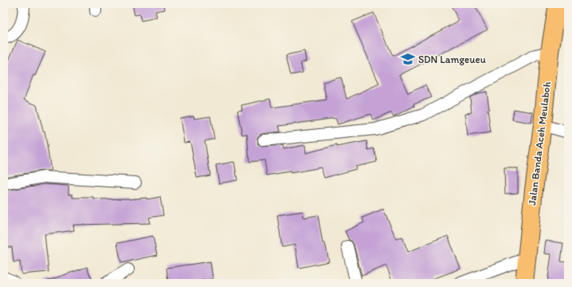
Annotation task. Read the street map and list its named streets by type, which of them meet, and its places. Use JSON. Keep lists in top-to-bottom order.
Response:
{
  "streets": {
    "highway": ["Jalan Banda Aceh Meulaboh"]
  },
  "places": {
    "school or university": ["SDN Lamgeueu"]
  }
}
